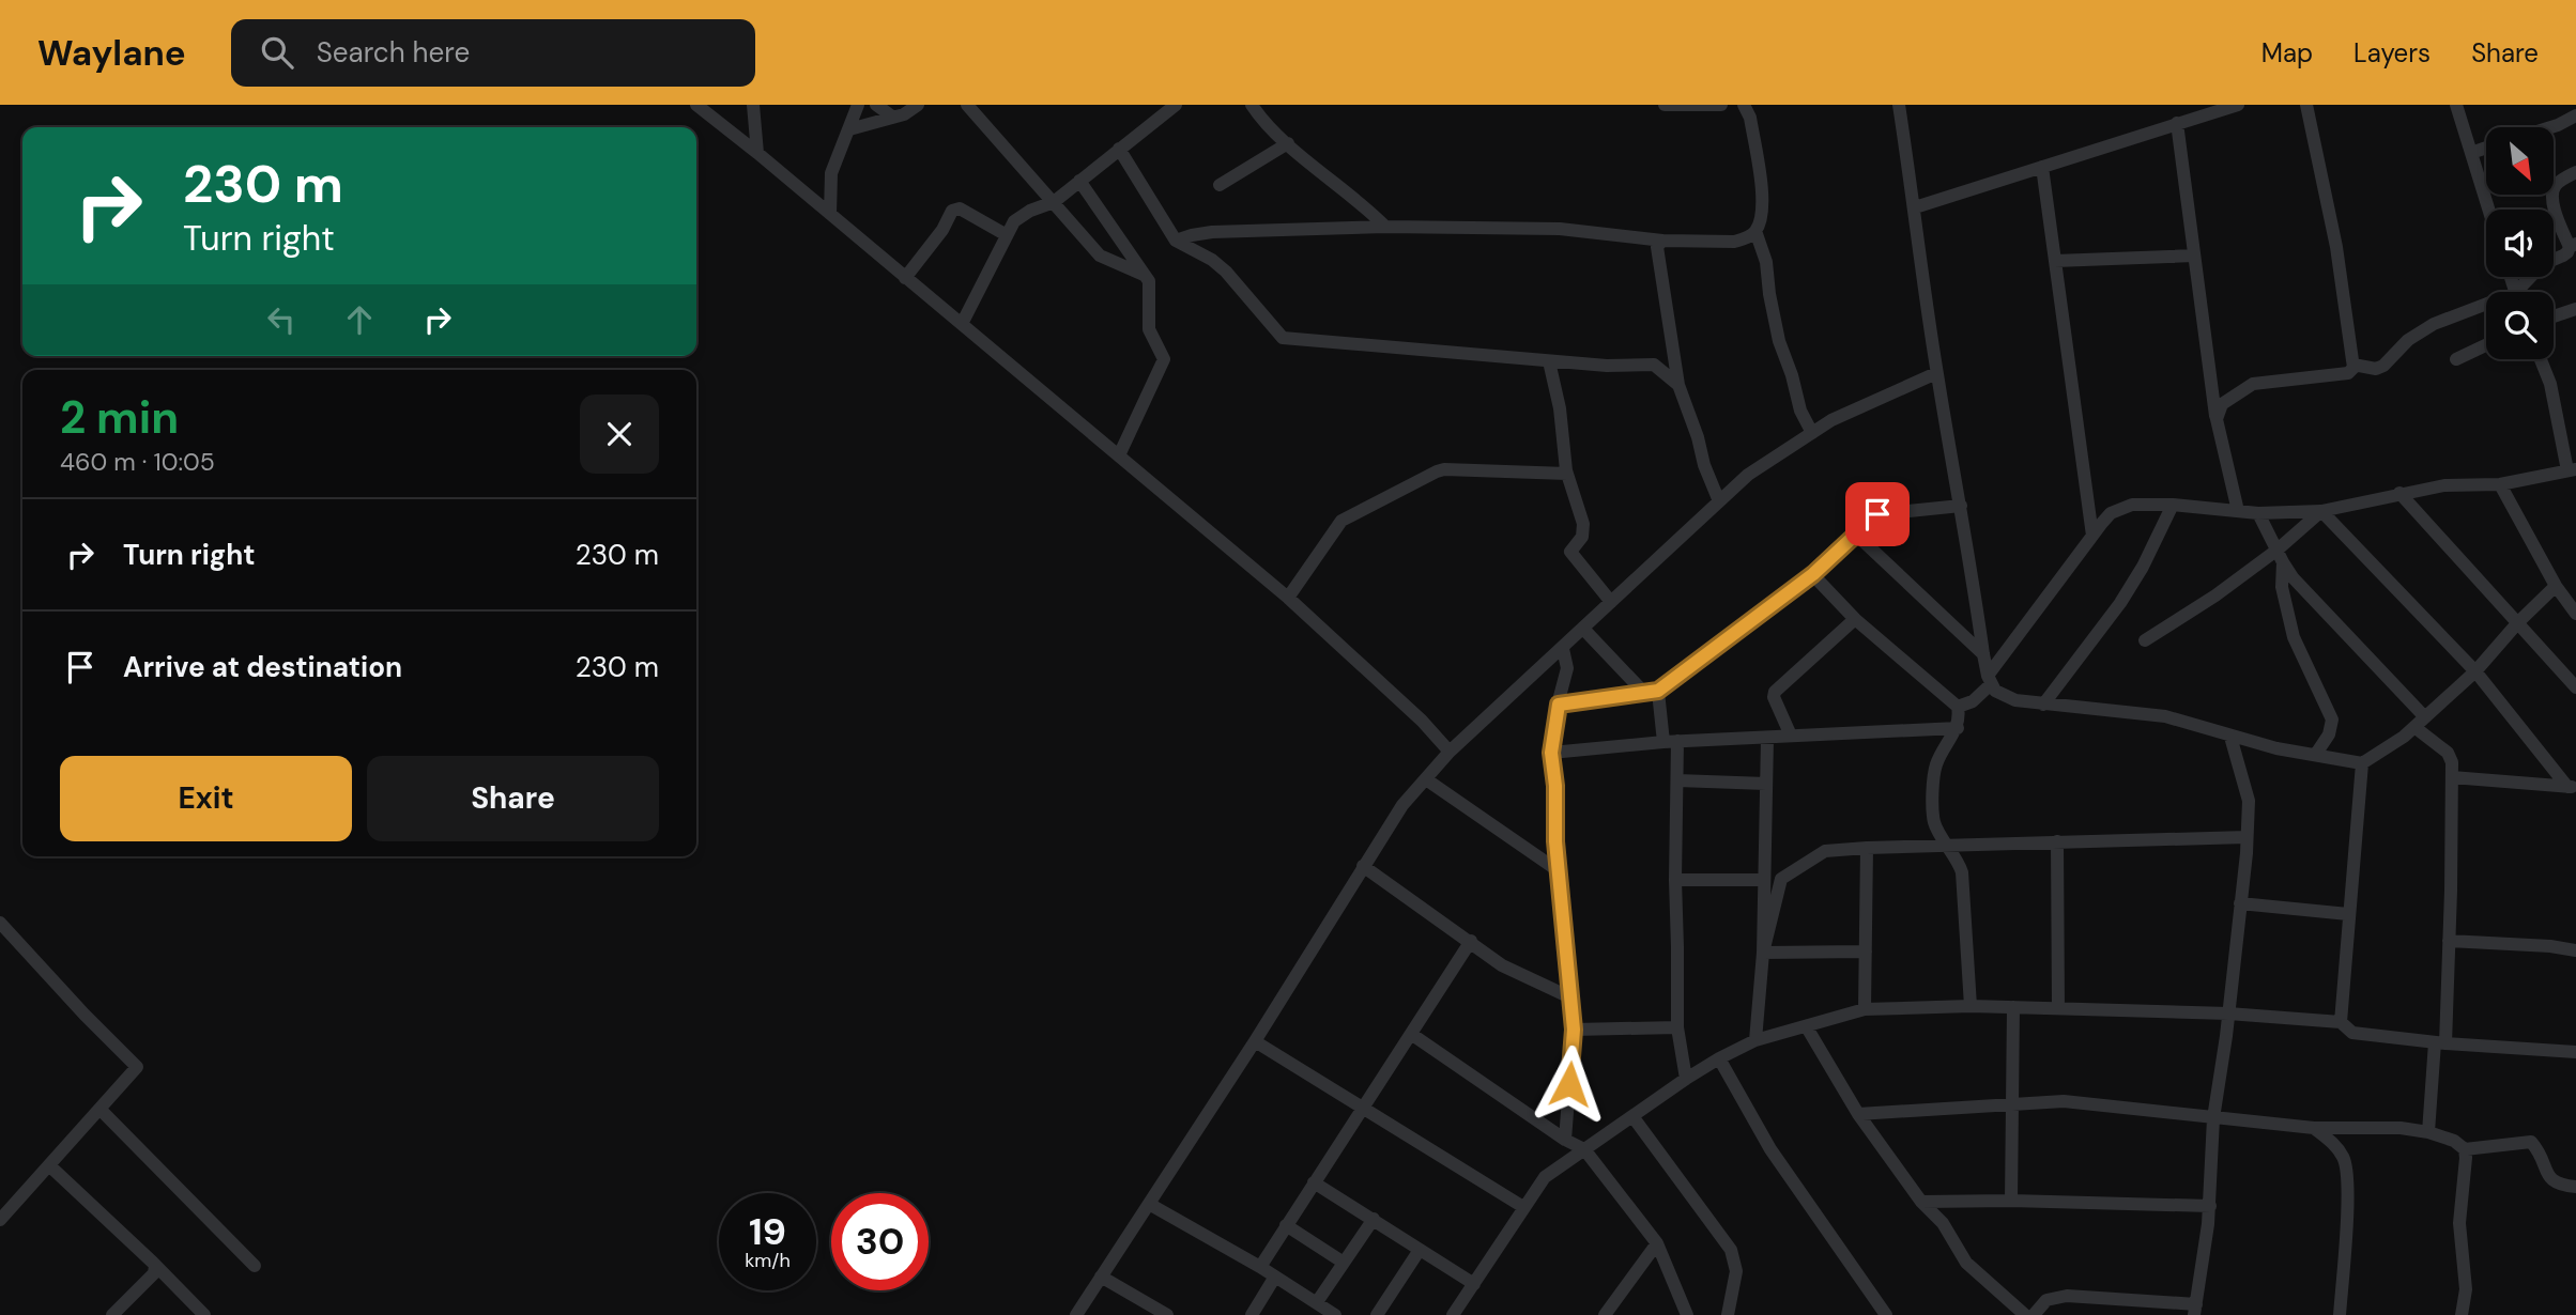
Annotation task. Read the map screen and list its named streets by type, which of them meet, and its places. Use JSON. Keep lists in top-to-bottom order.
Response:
{
  "north": "bottom right",
  "page": {
    "header": "Waylane",
    "search": "Search here",
    "nav": ["Map", "Layers", "Share"],
    "turn": ["230 m", "Turn right"],
    "heading": ["2 min", "460 m · 10:05"],
    "list": [
      {
        "name": "Turn right",
        "value": "230 m"
      },
      {
        "name": "Arrive at destination",
        "value": "230 m"
      }
    ],
    "buttons": ["Exit", "Share"],
    "speed": "19 km/h",
    "limit": "30"
  }
}
